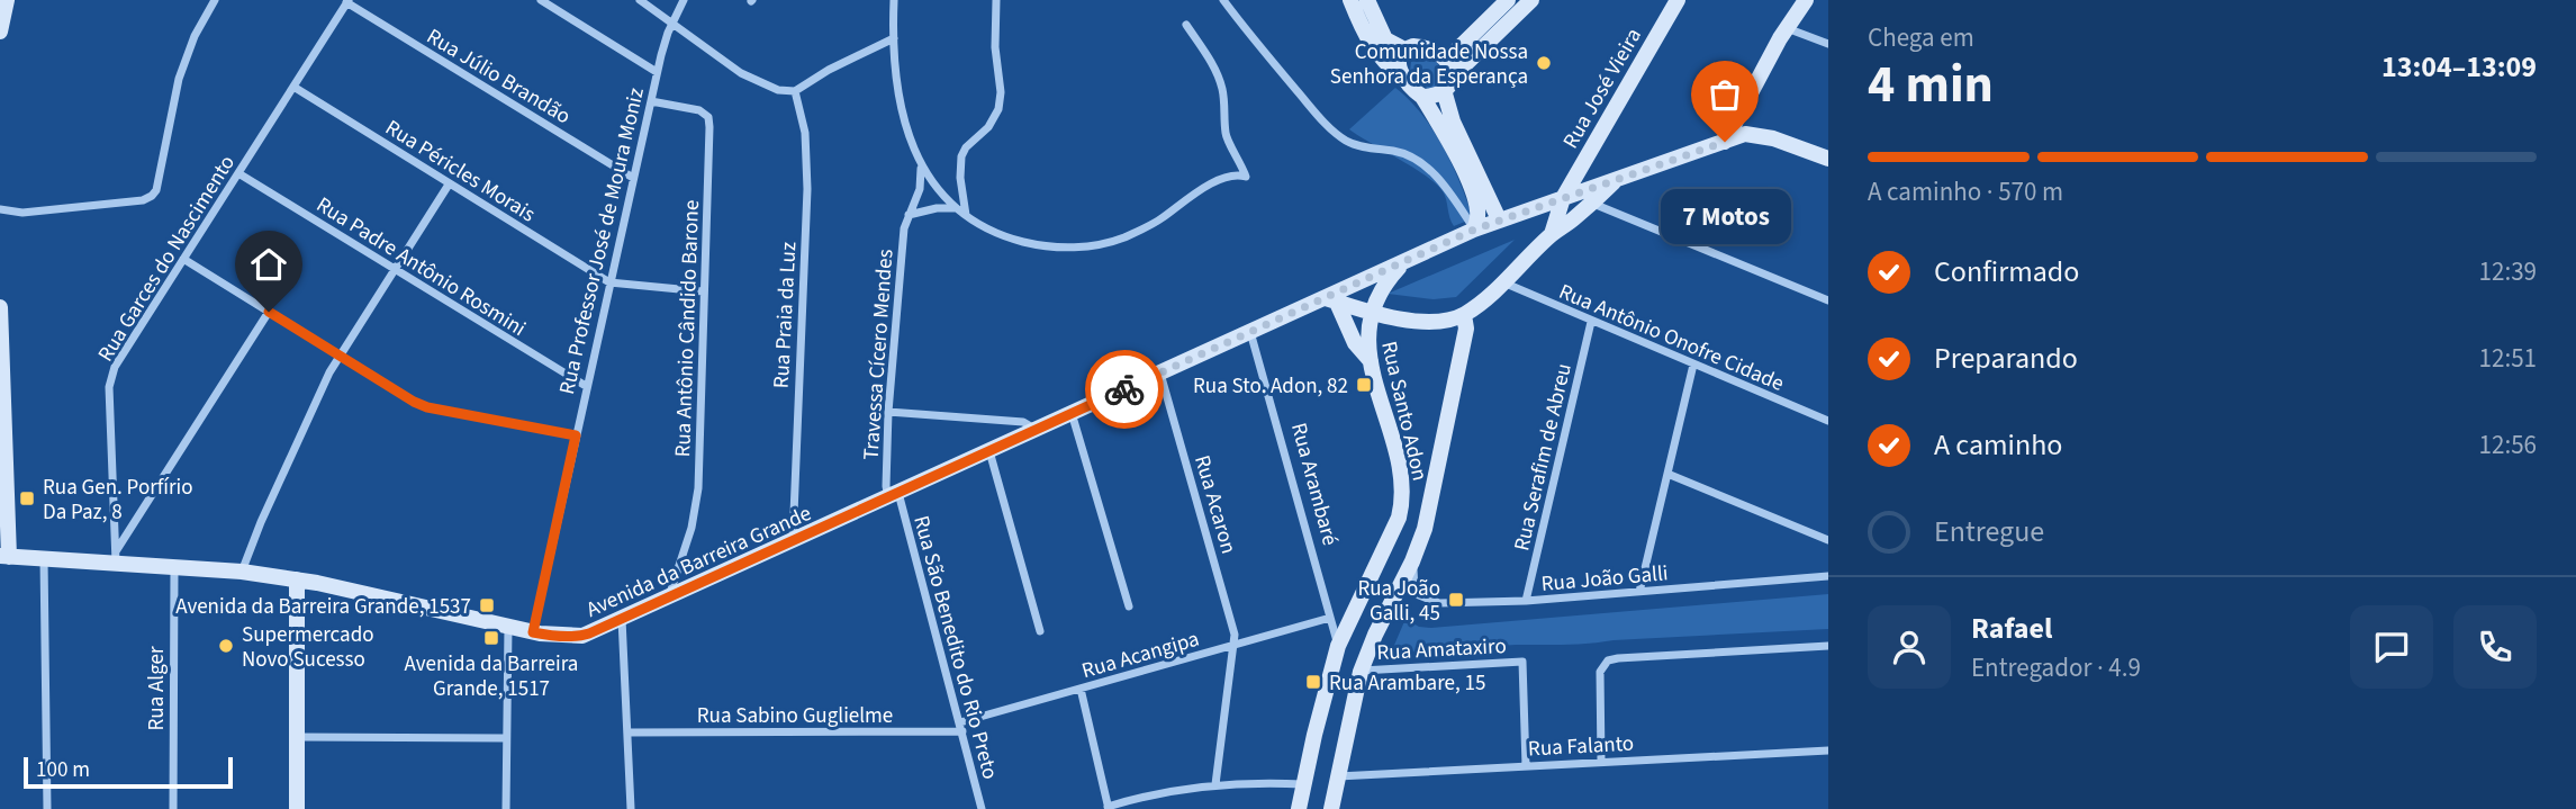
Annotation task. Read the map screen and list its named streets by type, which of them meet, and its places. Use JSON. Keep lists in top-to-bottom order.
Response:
{
  "streets": {
    "main road": [
      "Rua José Vieira",
      "Rua Santo Adon",
      "Rua Arambaré",
      "Avenida da Barreira Grande"
    ],
    "street": [
      "Rua Júlio Brandão",
      "Rua Péricles Morais",
      "Rua Professor José de Moura Moniz",
      "Rua Garces do Nascimento",
      "Rua Padre Antônio Rosmini",
      "Rua Praia da Luz",
      "Rua Antônio Cândido Barone",
      "Rua Antônio Onofre Cidade",
      "Travessa Cícero Mendes",
      "Rua Serafim de Abreu",
      "Rua Acaron",
      "Rua João Galli",
      "Rua São Benedito do Rio Preto",
      "Rua Amataxiro",
      "Rua Acangipa",
      "Rua Alger",
      "Rua Sabino Guglielme",
      "Rua Falanto"
    ]
  },
  "crossings": [
    ["Rua Júlio Brandão", "Rua Professor José de Moura Moniz"],
    ["Rua Júlio Brandão", "Rua Garces do Nascimento"],
    ["Rua José Vieira", "Avenida da Barreira Grande"],
    ["Rua Péricles Morais", "Rua Professor José de Moura Moniz"],
    ["Rua Péricles Morais", "Rua Garces do Nascimento"],
    ["Rua Professor José de Moura Moniz", "Rua Padre Antônio Rosmini"],
    ["Rua Professor José de Moura Moniz", "Rua Antônio Cândido Barone"],
    ["Rua Professor José de Moura Moniz", "Avenida da Barreira Grande"],
    ["Rua Garces do Nascimento", "Rua Padre Antônio Rosmini"],
    ["Rua Garces do Nascimento", "Avenida da Barreira Grande"],
    ["Rua Praia da Luz", "Avenida da Barreira Grande"],
    ["Rua Antônio Cândido Barone", "Avenida da Barreira Grande"],
    ["Rua Antônio Onofre Cidade", "Rua Serafim de Abreu"],
    ["Rua Antônio Onofre Cidade", "Avenida da Barreira Grande"],
    ["Travessa Cícero Mendes", "Avenida da Barreira Grande"],
    ["Travessa Cícero Mendes", "Rua São Benedito do Rio Preto"],
    ["Rua Santo Adon", "Rua Arambaré"],
    ["Rua Serafim de Abreu", "Rua João Galli"],
    ["Rua Arambaré", "Avenida da Barreira Grande"],
    ["Rua Arambaré", "Rua Acangipa"],
    ["Rua Acaron", "Avenida da Barreira Grande"],
    ["Rua Acaron", "Rua Acangipa"],
    ["Avenida da Barreira Grande", "Rua São Benedito do Rio Preto"],
    ["Avenida da Barreira Grande", "Rua Alger"],
    ["Rua São Benedito do Rio Preto", "Rua Acangipa"],
    ["Rua São Benedito do Rio Preto", "Rua Sabino Guglielme"],
    ["Rua Amataxiro", "Rua Falanto"],
    ["Rua Acangipa", "Rua Sabino Guglielme"]
  ],
  "places": {
    "other": ["Comunidade Nossa Senhora da Esperança", "7 Motos", "Supermercado Novo Sucesso"],
    "transit": [
      "Rua Sto. Adon, 82",
      "Rua Gen. Porfírio Da Paz, 8",
      "Rua João Galli, 45",
      "Avenida da Barreira Grande, 1537",
      "Avenida da Barreira Grande, 1517",
      "Rua Arambare, 15"
    ]
  },
  "scale_bar": "100 m",
  "page": {
    "heading": ["4 min", "Chega em", "13:04–13:09"],
    "panel": ["Rafael", "Entregador · 4.9"],
    "bar": "A caminho · 570 m",
    "bubble": "7 Motos",
    "list": [
      ["Confirmado", "12:39"],
      ["Preparando", "12:51"],
      ["A caminho", "12:56"],
      "Entregue"
    ],
    "scale": "100 m"
  }
}
